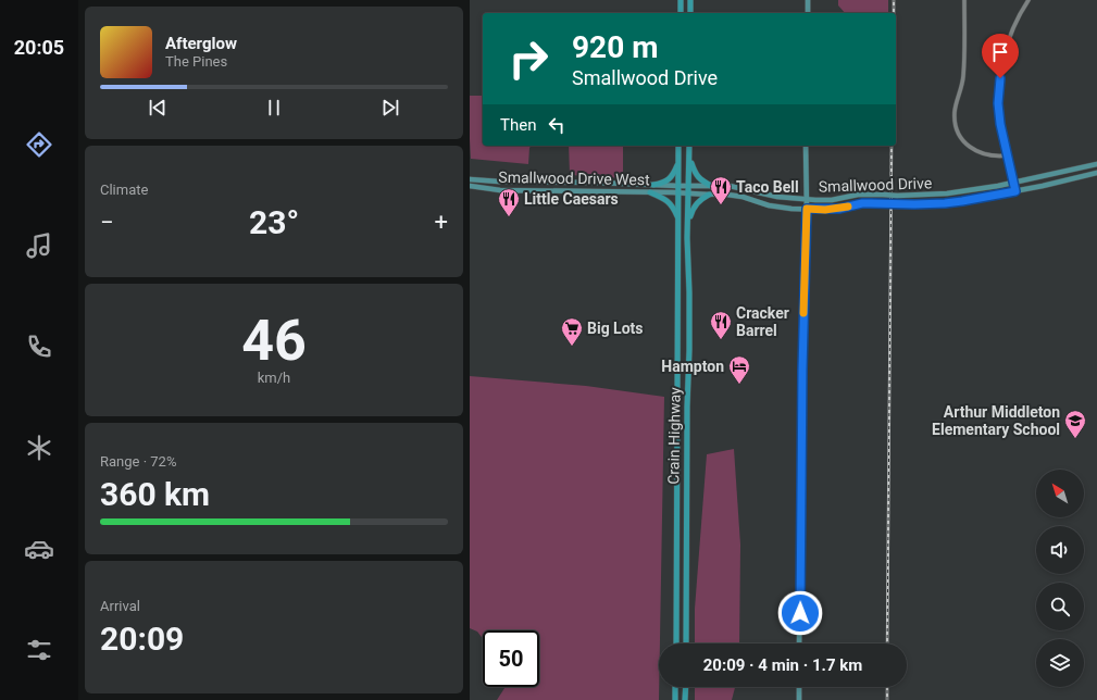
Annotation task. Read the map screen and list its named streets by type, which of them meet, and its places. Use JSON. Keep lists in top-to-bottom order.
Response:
{
  "streets": {
    "highway": ["Crain Highway"],
    "main road": ["Smallwood Drive West", "Smallwood Drive"]
  },
  "crossings": [
    ["Smallwood Drive West", "Smallwood Drive"],
    ["Smallwood Drive West", "Crain Highway"],
    ["Smallwood Drive", "Crain Highway"]
  ],
  "places": {
    "restaurant": ["Taco Bell", "Little Caesars", "Cracker Barrel"],
    "supermarket": ["Big Lots"],
    "hotel": ["Hampton"],
    "school or university": ["Arthur Middleton Elementary School"]
  },
  "north": "top left",
  "page": {
    "tabs": "20:05",
    "turn": ["920 m", "Smallwood Drive"],
    "song": ["Afterglow", "The Pines"],
    "then": "Then",
    "tile": [
      "Climate",
      ["46", "km/h"],
      ["Range · 72%", "360 km"],
      ["Arrival", "20:09"]
    ],
    "heat": ["−", "23°", "+"],
    "limit": "50",
    "trip": "20:09 · 4 min · 1.7 km"
  }
}
